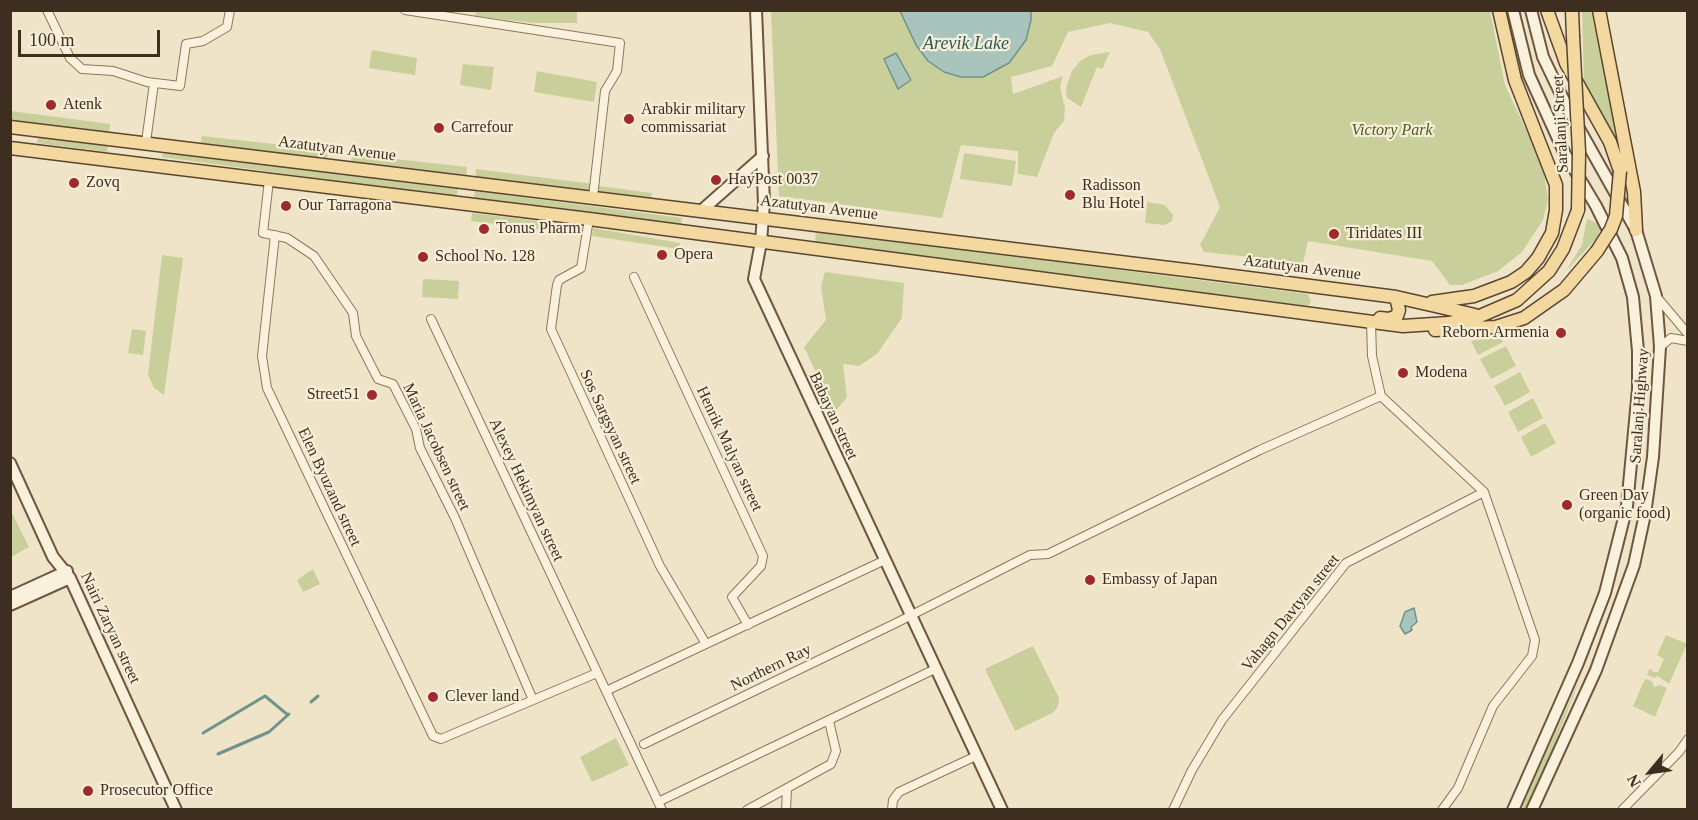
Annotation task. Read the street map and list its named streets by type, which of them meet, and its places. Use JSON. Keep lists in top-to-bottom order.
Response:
{
  "streets": {
    "main road": [
      "Saralanji Street",
      "Azatutyan Avenue",
      "Saralanj Highway",
      "Babayan street",
      "Nairi Zaryan street"
    ],
    "street": [
      "Sos Sargsyan street",
      "Maria Jacobsen street",
      "Henrik Malyan street",
      "Elen Byuzand street",
      "Alexey Hekimyan street",
      "Vahagn Davtyan street",
      "Northern Ray"
    ]
  },
  "crossings": [
    ["Saralanji Street", "Azatutyan Avenue"],
    ["Azatutyan Avenue", "Babayan street"],
    ["Babayan street", "Northern Ray"],
    ["Maria Jacobsen street", "Elen Byuzand street"]
  ],
  "water": ["Arevik Lake"],
  "parks": ["Victory Park"],
  "places": [
    "Atenk",
    "Arabkir military commissariat",
    "Carrefour",
    "HayPost 0037",
    "Zovq",
    "Radisson Blu Hotel",
    "Our Tarragona",
    "Tonus Pharm",
    "Tiridates III",
    "Opera",
    "School No. 128",
    "Reborn Armenia",
    "Modena",
    "Street51",
    "Green Day (organic food)",
    "Embassy of Japan",
    "Clever land",
    "Prosecutor Office"
  ],
  "scale_bar": "100 m",
  "north": "bottom left"
}
